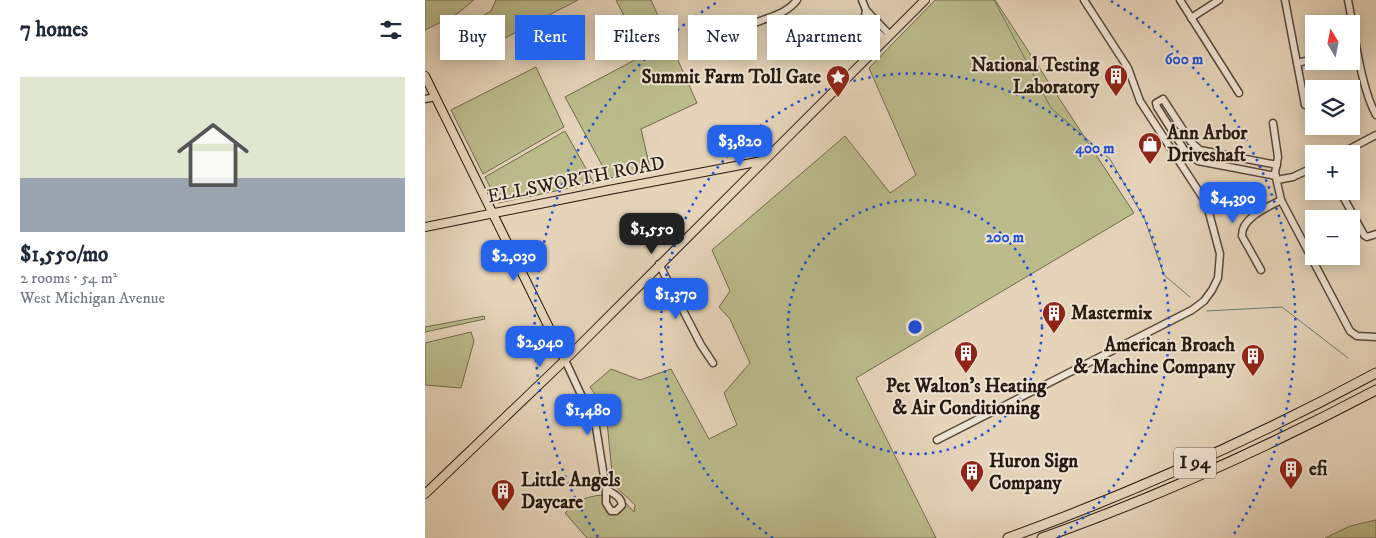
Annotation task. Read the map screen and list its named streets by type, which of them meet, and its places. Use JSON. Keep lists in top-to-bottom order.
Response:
{
  "streets": {
    "highway": ["I 94"],
    "main road": ["ELLSWORTH ROAD"]
  },
  "places": {
    "building": [
      "National Testing Laboratory",
      "Mastermix",
      "Pet Walton's Heating & Air Conditioning",
      "American Broach & Machine Company",
      "efi",
      "Huron Sign Company",
      "Little Angels Daycare"
    ],
    "place": ["Summit Farm Toll Gate"],
    "shop": ["Ann Arbor Driveshaft"]
  },
  "north": "top",
  "page": {
    "heading": "7 homes",
    "map_buttons": ["+", "−"],
    "chip": [
      "Buy",
      "Rent",
      "Filters",
      "New",
      "Apartment"
    ],
    "list": [
      {
        "name": "$1,550/mo",
        "note": "2 rooms · 54 m² · West Michigan Avenue"
      }
    ],
    "price": [
      "$3,820",
      "$4,390",
      "$1,550",
      "$2,030",
      "$1,370",
      "$2,940",
      "$1,480"
    ]
  },
  "rings": ["600 m", "400 m", "200 m"]
}
